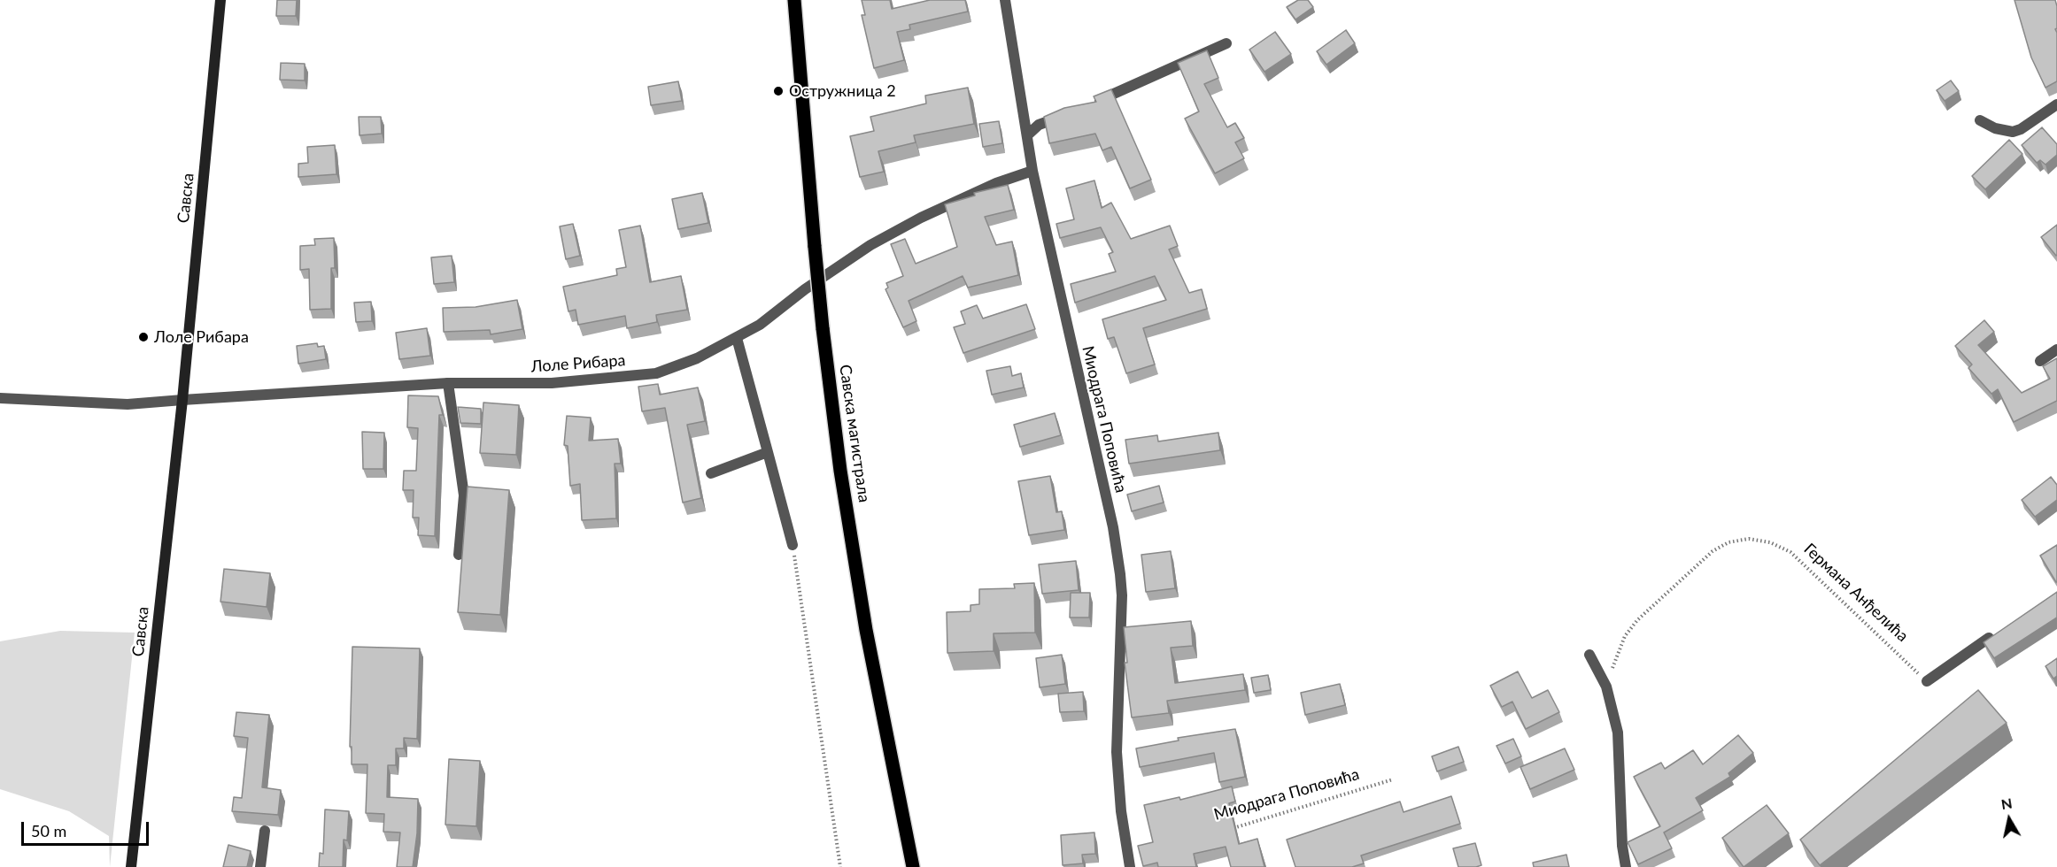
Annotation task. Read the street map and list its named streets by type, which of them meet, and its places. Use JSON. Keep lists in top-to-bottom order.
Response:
{
  "streets": {
    "main road": ["Савска магистрала"],
    "street": ["Савска", "Лоле Рибара", "Миодрага Поповића"],
    "path": ["Германа Анђелића"]
  },
  "crossings": [
    ["Савска", "Лоле Рибара"],
    ["Лоле Рибара", "Миодрага Поповића"]
  ],
  "places": ["Остружница 2", "Лоле Рибара"],
  "scale_bar": "50 m",
  "north": "top"
}
